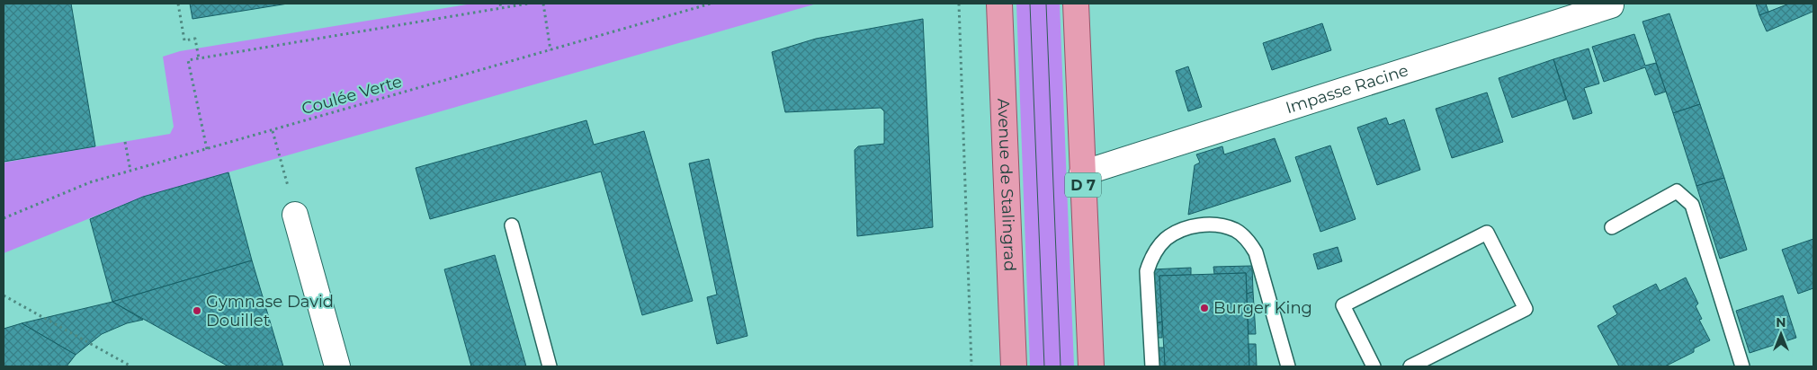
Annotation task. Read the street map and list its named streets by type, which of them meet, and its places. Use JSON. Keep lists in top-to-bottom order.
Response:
{
  "streets": {
    "main road": ["Avenue de Stalingrad", "D 7"],
    "street": ["Impasse Racine"],
    "path": ["Coulée Verte"]
  },
  "crossings": [
    ["Impasse Racine", "D 7"]
  ],
  "places": ["Burger King", "Gymnase David Douillet"],
  "north": "top"
}
